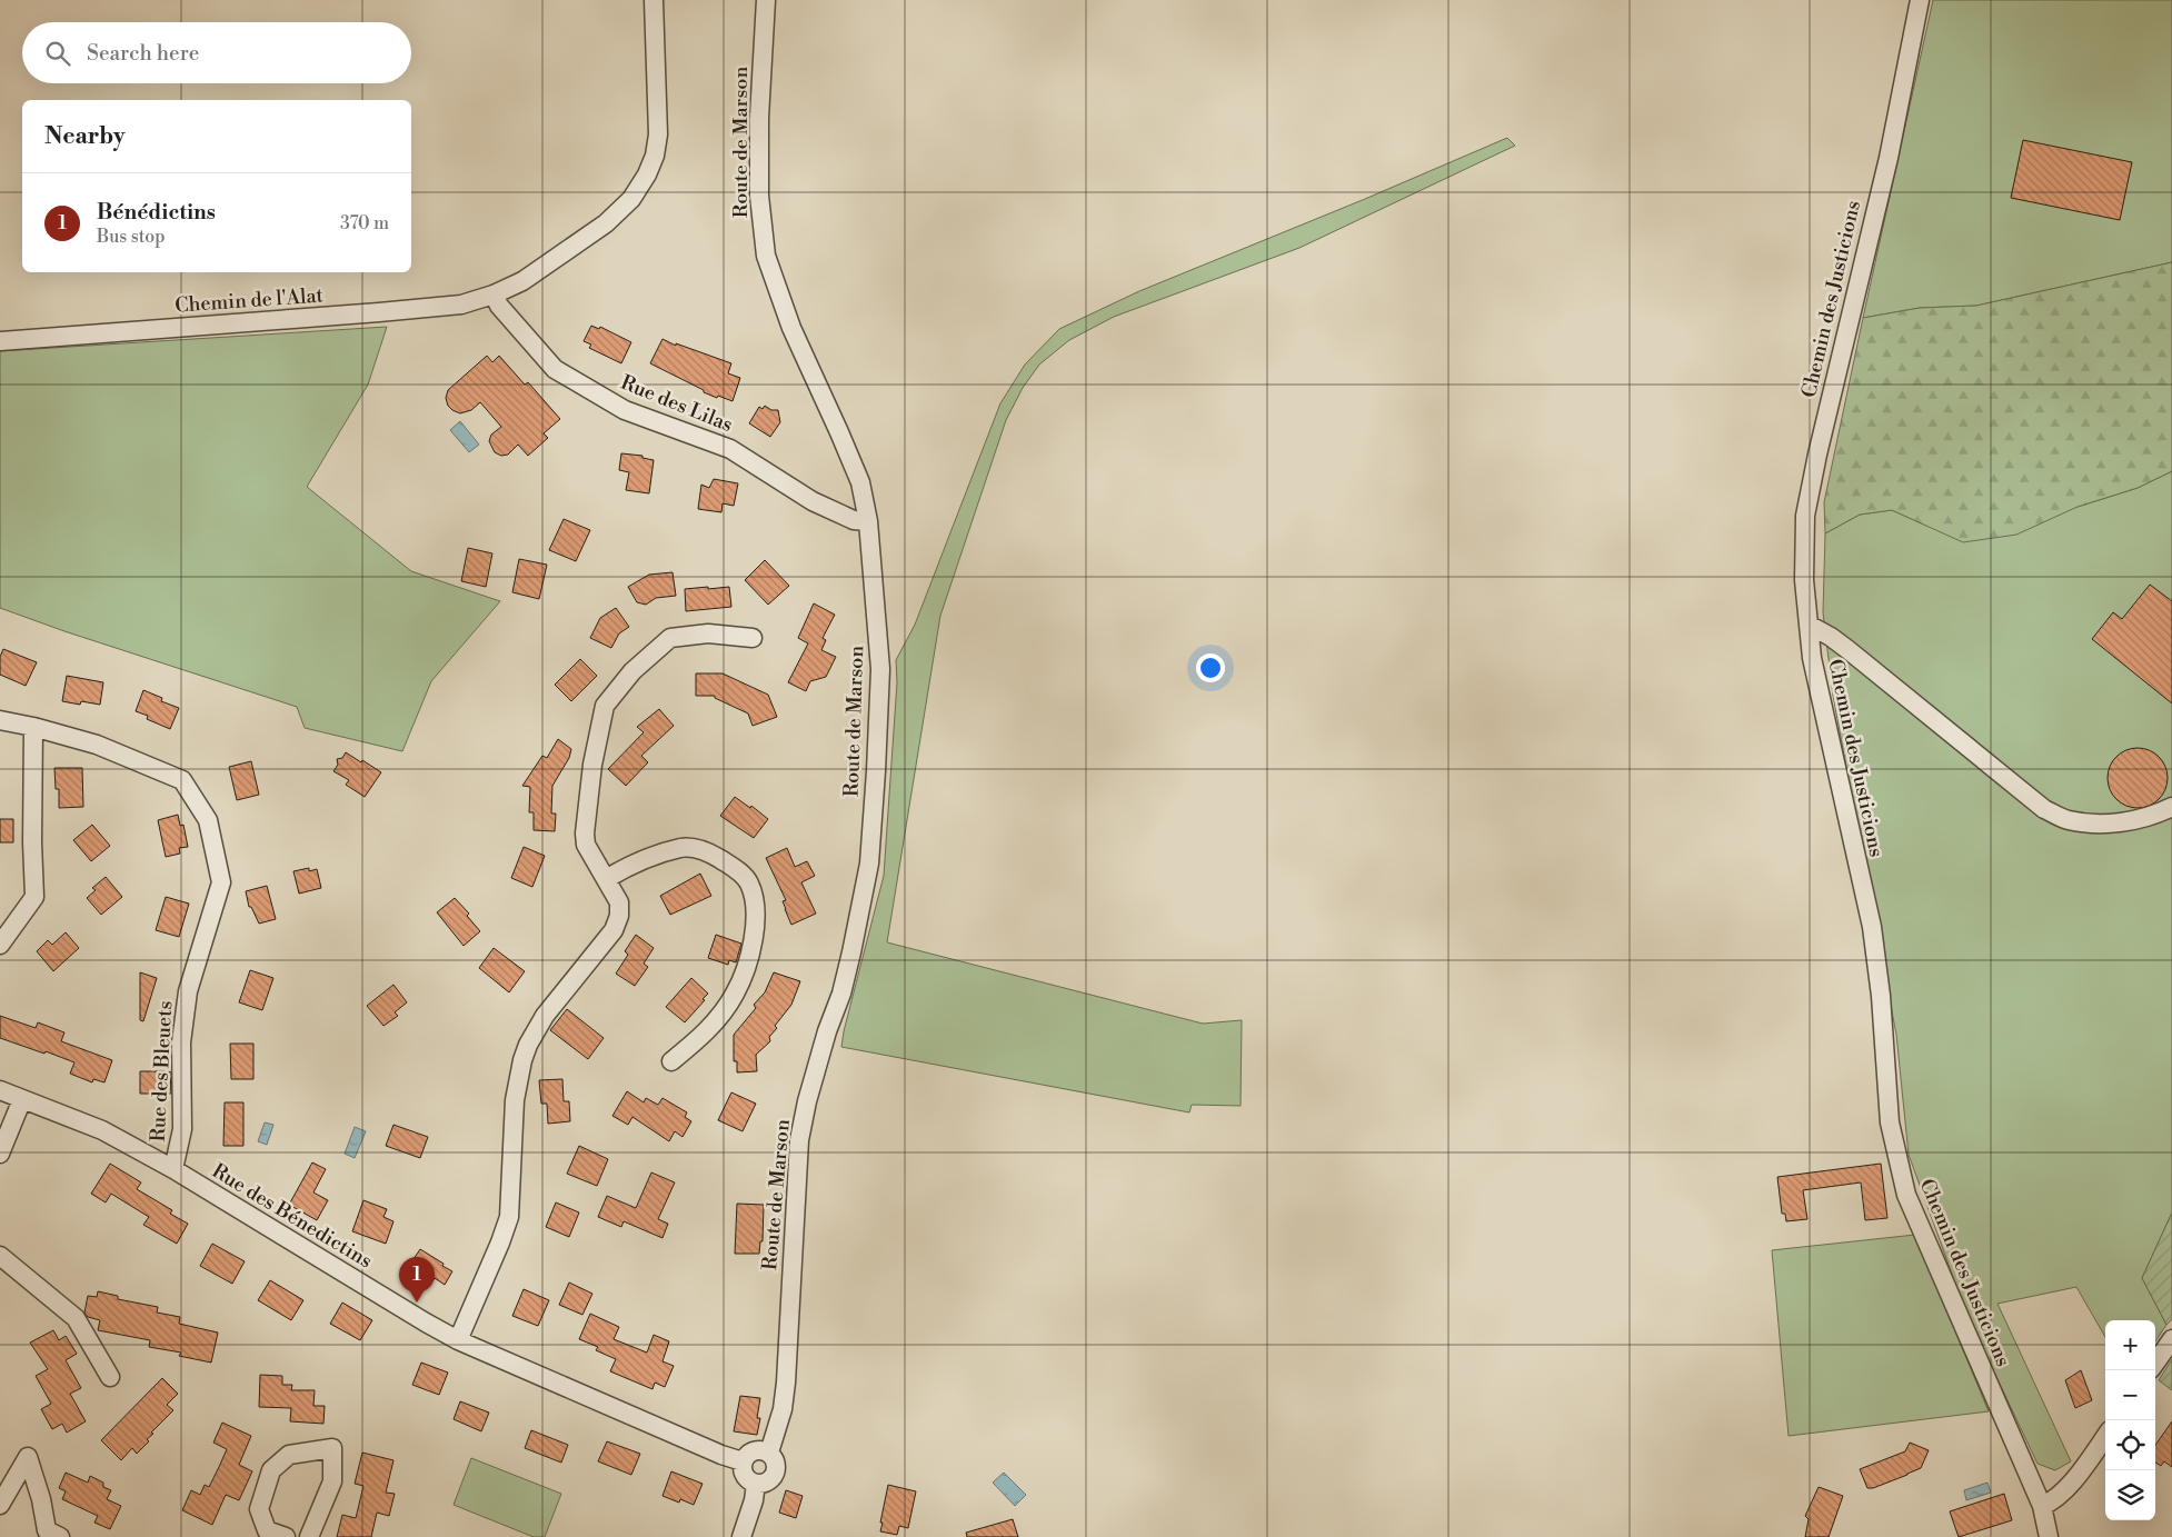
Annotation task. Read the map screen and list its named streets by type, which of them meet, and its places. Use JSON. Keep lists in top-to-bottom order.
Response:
{
  "streets": {
    "street": [
      "Route de Marson",
      "Chemin des Justicions",
      "Chemin de l'Alat",
      "Rue des Lilas",
      "Rue des Bleuets",
      "Rue des Bénedictins"
    ]
  },
  "crossings": [
    ["Route de Marson", "Rue des Lilas"],
    ["Route de Marson", "Rue des Bénedictins"],
    ["Chemin de l'Alat", "Rue des Lilas"],
    ["Rue des Bleuets", "Rue des Bénedictins"]
  ],
  "page": {
    "search": "Search here",
    "heading": "Nearby",
    "list": [
      {
        "mark": "1",
        "name": "Bénédictins",
        "note": "Bus stop",
        "value": "370 m"
      }
    ],
    "pins": "1",
    "map_buttons": ["+", "−"]
  }
}
